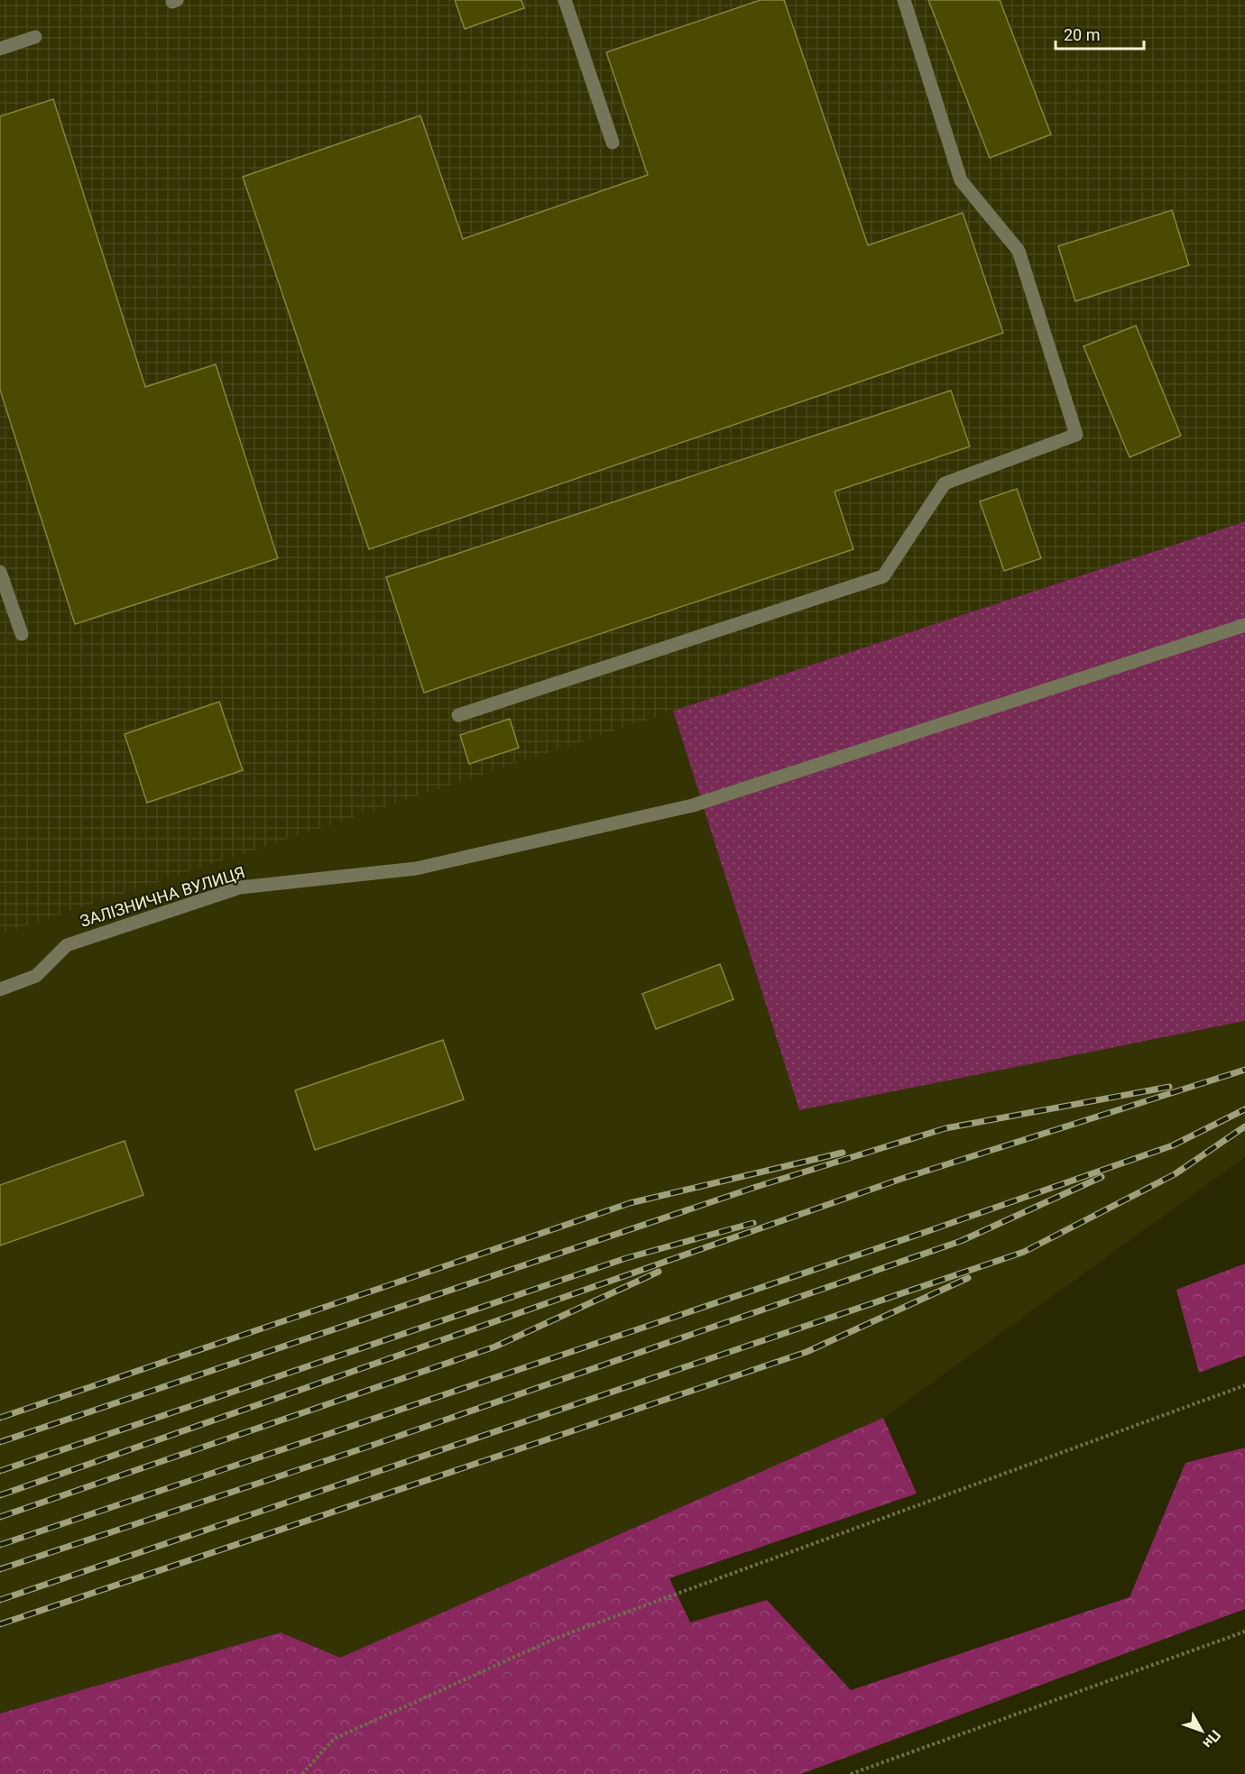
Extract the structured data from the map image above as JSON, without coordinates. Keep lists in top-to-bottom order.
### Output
{
  "streets": {
    "street": ["ЗАЛІЗНИЧНА ВУЛИЦЯ"]
  },
  "scale_bar": "20 m",
  "north": "bottom right"
}
